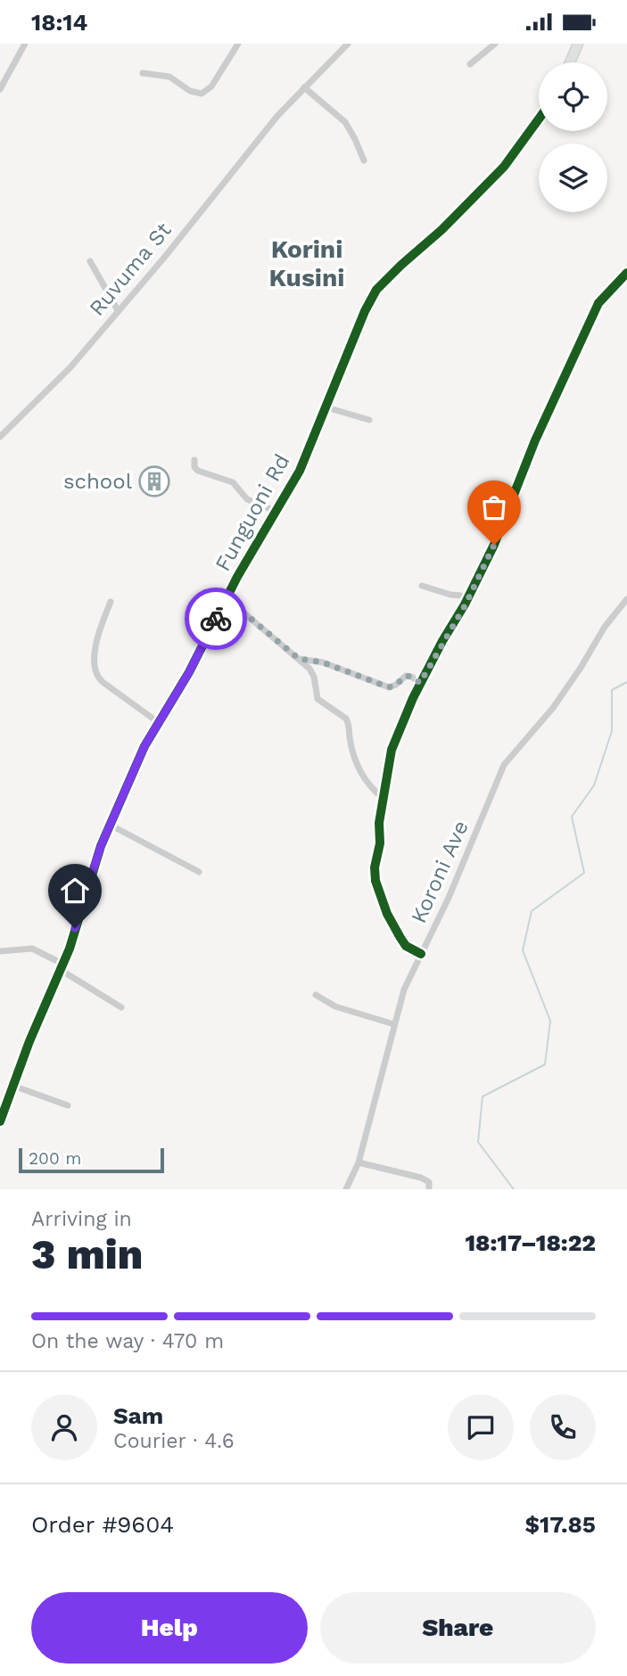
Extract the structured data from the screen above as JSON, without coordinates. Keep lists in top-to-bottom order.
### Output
{
  "streets": {
    "street": ["Ruvuma St", "Funguoni Rd", "Koroni Ave"]
  },
  "districts": ["Korini Kusini"],
  "places": {
    "building": ["school"]
  },
  "scale_bar": "200 m",
  "page": {
    "status": "18:14",
    "scale": "200 m",
    "heading": ["3 min", "Arriving in", "18:17–18:22"],
    "panel": [
      "Sam",
      "Courier · 4.6",
      "Order #9604",
      "$17.85"
    ],
    "bar": "On the way · 470 m",
    "buttons": ["Help", "Share"]
  }
}
